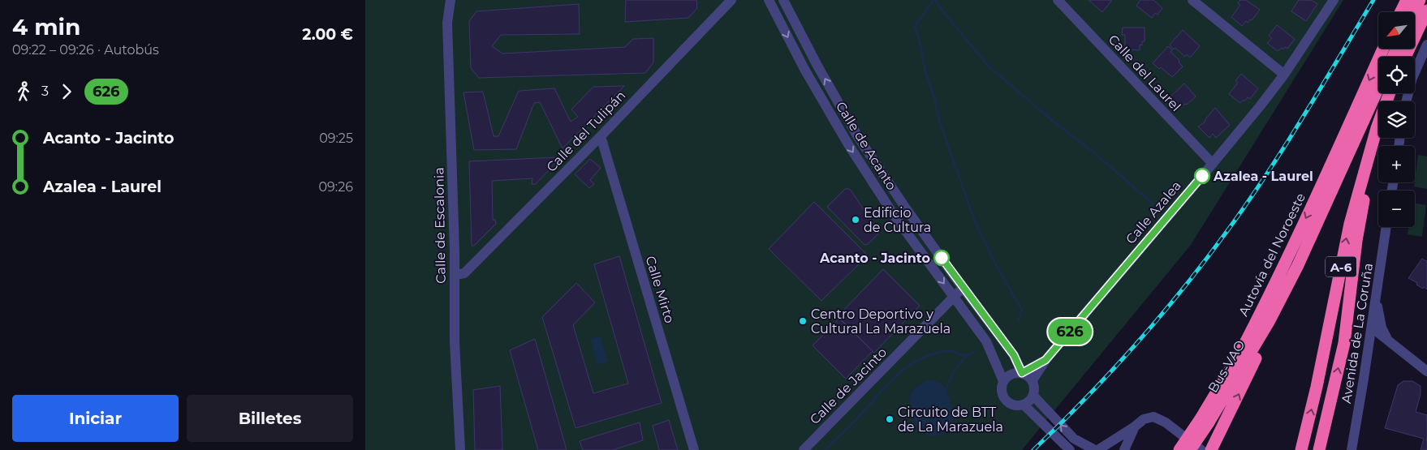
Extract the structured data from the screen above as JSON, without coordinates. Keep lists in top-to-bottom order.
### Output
{
  "streets": {
    "highway": ["Autovía del Noroeste", "A-6", "Bus-VAO"],
    "street": [
      "Calle del Laurel",
      "Calle del Tulipán",
      "Calle de Acanto",
      "Calle Azalea",
      "Calle de Escalonia",
      "Calle Mirto",
      "Avenida de La Coruña",
      "Calle de Jacinto"
    ]
  },
  "crossings": [
    ["Calle del Laurel", "Calle Azalea"],
    ["Calle del Tulipán", "Calle de Escalonia"],
    ["Calle del Tulipán", "Calle Mirto"],
    ["Calle de Acanto", "Calle Azalea"],
    ["Calle de Acanto", "Calle de Jacinto"],
    ["Autovía del Noroeste", "Bus-VAO"]
  ],
  "places": [
    "Azalea - Laurel",
    "Edificio de Cultura",
    "Acanto - Jacinto",
    "Centro Deportivo y Cultural La Marazuela",
    "Circuito de BTT de La Marazuela"
  ],
  "lines": ["bus line 626"],
  "north": "bottom left",
  "page": {
    "heading": ["4 min", "09:22 – 09:26 · Autobús", "2.00 €"],
    "on_map": "626",
    "map_buttons": ["+", "−"],
    "legs": ["3", "626"],
    "list": [
      {
        "name": "Acanto - Jacinto",
        "value": "09:25"
      },
      {
        "name": "Azalea - Laurel",
        "value": "09:26"
      }
    ],
    "buttons": ["Iniciar", "Billetes"]
  }
}
